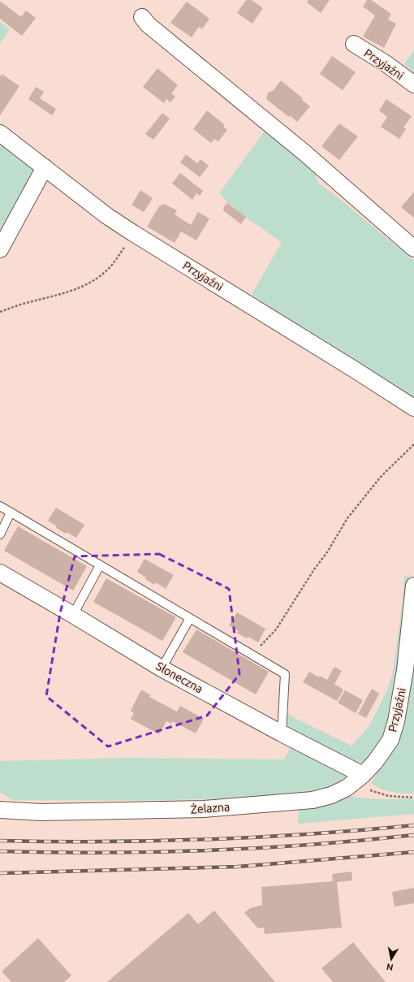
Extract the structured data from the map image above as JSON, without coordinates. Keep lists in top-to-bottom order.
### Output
{
  "streets": {
    "street": ["Przyjaźni", "Słoneczna", "Żelazna"]
  },
  "crossings": [
    ["Przyjaźni", "Słoneczna"],
    ["Przyjaźni", "Żelazna"],
    ["Słoneczna", "Żelazna"]
  ],
  "north": "bottom"
}
